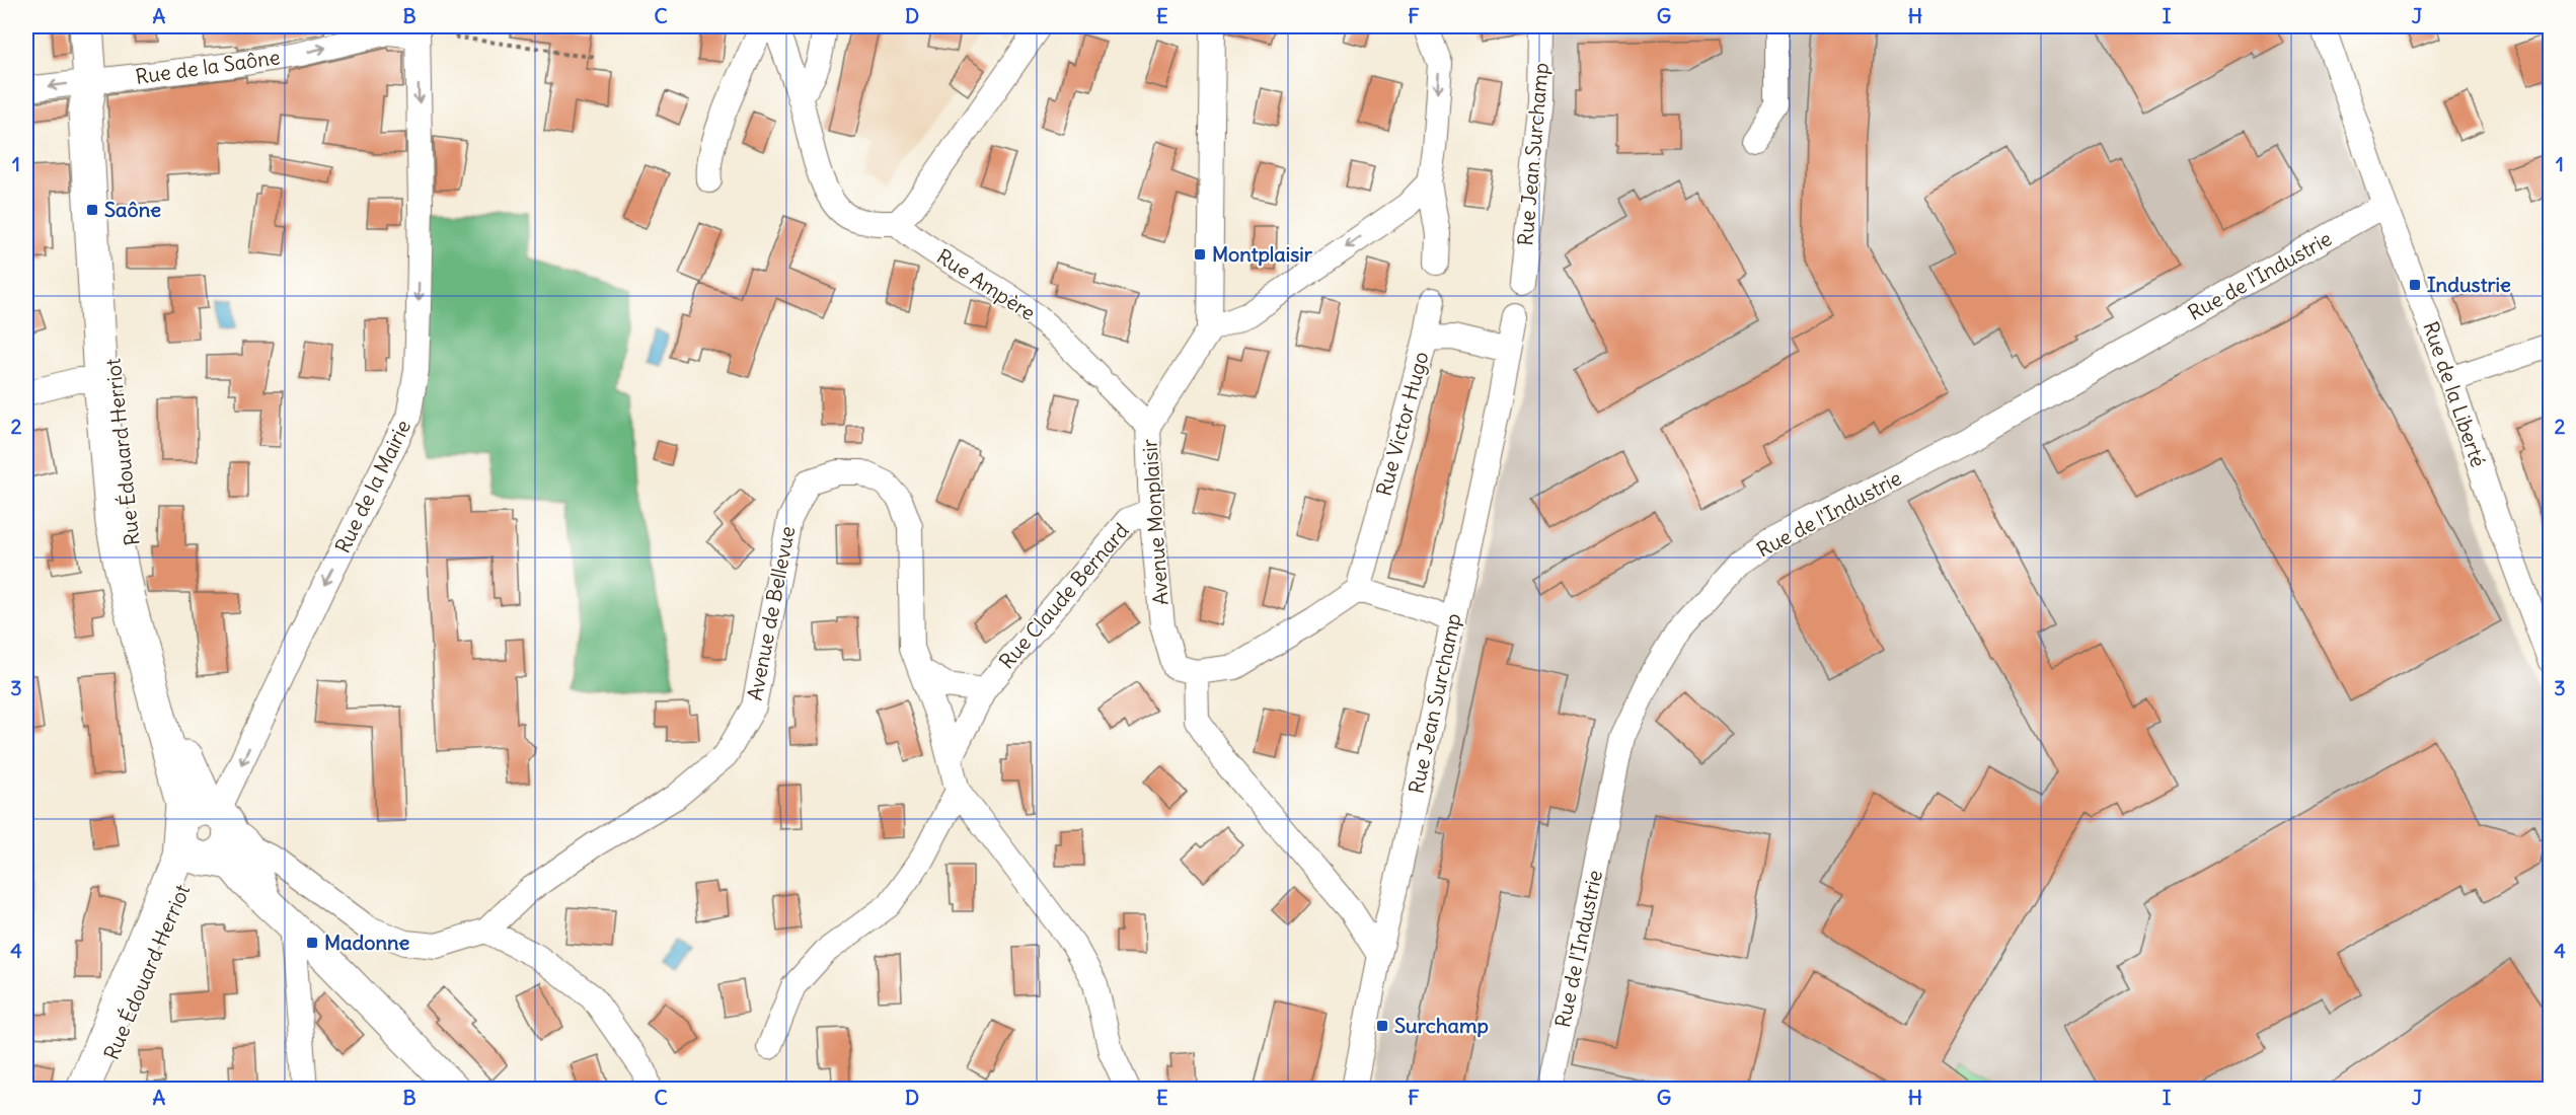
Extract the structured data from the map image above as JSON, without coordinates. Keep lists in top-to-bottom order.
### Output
{
  "streets": {
    "main road": ["Rue Édouard Herriot"],
    "street": [
      "Rue de la Saône",
      "Rue Jean Surchamp",
      "Rue de l'Industrie",
      "Rue Ampère",
      "Rue de la Liberté",
      "Rue Victor Hugo",
      "Rue de la Mairie",
      "Avenue Monplaisir",
      "Rue Claude Bernard",
      "Avenue de Bellevue"
    ]
  },
  "crossings": [
    ["Rue de la Saône", "Rue de la Mairie"],
    ["Rue Jean Surchamp", "Rue Victor Hugo"],
    ["Rue de l'Industrie", "Rue de la Liberté"],
    ["Rue Ampère", "Avenue Monplaisir"],
    ["Rue Édouard Herriot", "Rue de la Mairie"],
    ["Rue Édouard Herriot", "Avenue de Bellevue"],
    ["Rue de la Mairie", "Avenue de Bellevue"],
    ["Avenue Monplaisir", "Rue Claude Bernard"],
    ["Rue Claude Bernard", "Avenue de Bellevue"]
  ],
  "one_way": ["Rue de la Mairie"],
  "places": {
    "transit": [
      "Saône",
      "Montplaisir",
      "Industrie",
      "Madonne",
      "Surchamp"
    ]
  },
  "grid": {
    "columns": [
      "A",
      "B",
      "C",
      "D",
      "E",
      "F",
      "G",
      "H",
      "I",
      "J"
    ],
    "rows": [
      "1",
      "2",
      "3",
      "4"
    ]
  }
}
